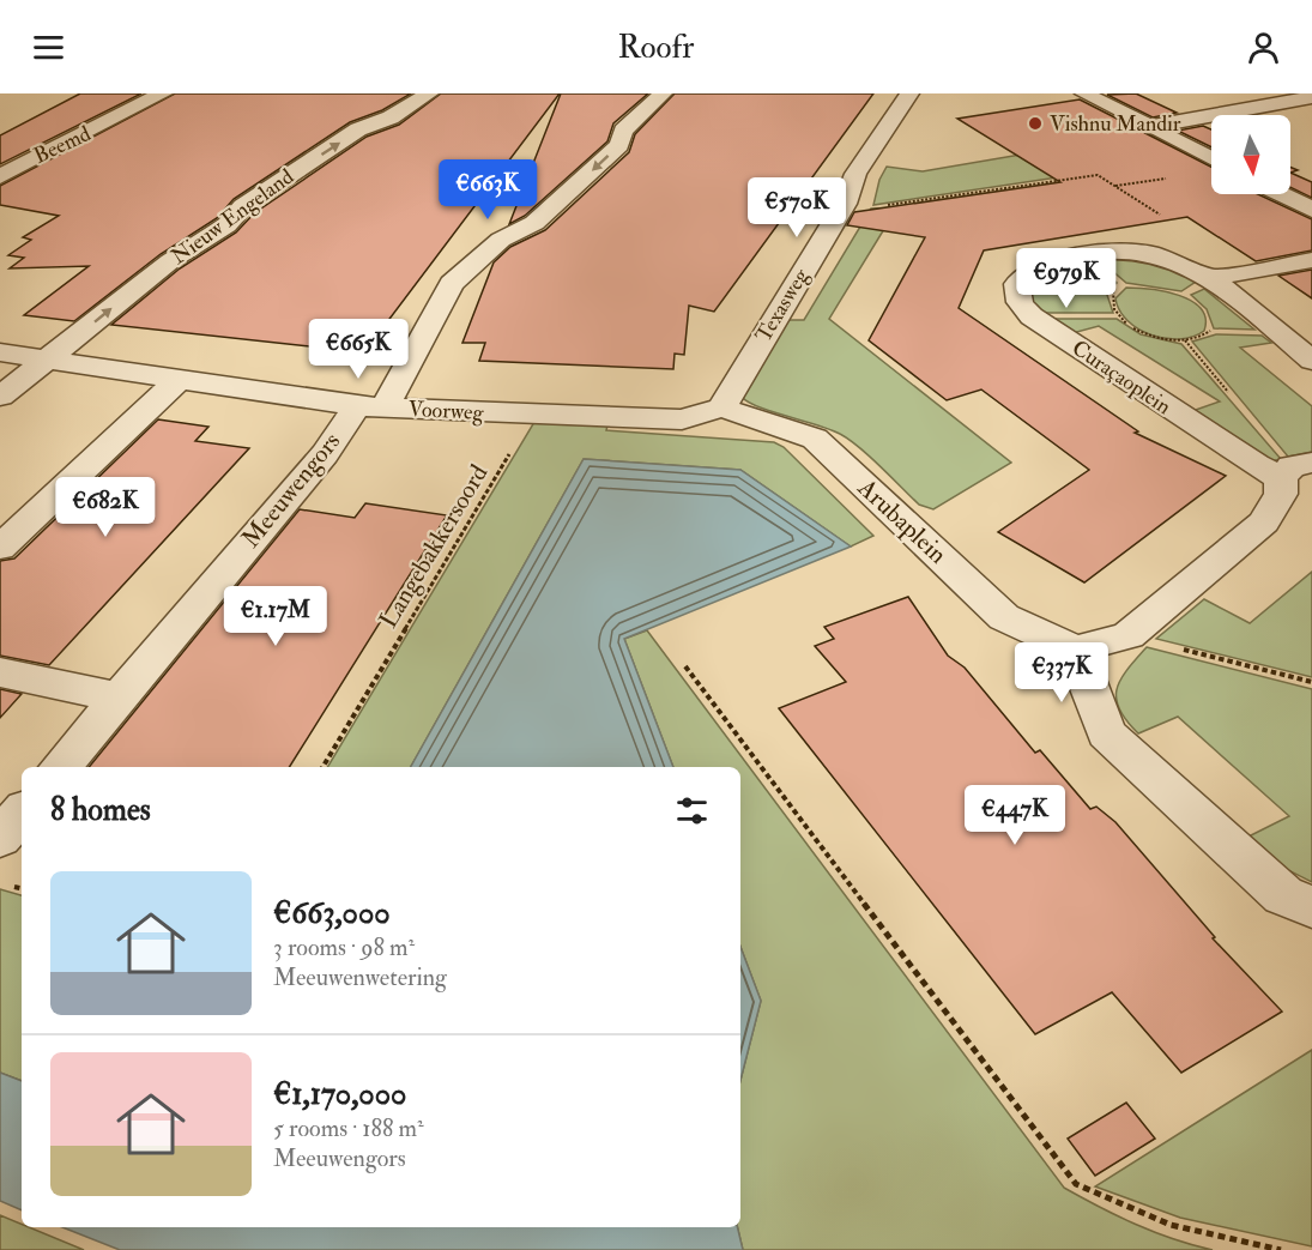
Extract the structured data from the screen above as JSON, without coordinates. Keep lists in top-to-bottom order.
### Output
{
  "streets": {
    "street": [
      "Beemd",
      "Nieuw Engeland",
      "Texasweg",
      "Curaçaoplein",
      "Voorweg",
      "Meeuwengors",
      "Arubaplein"
    ],
    "path": ["Langebakkersoord"]
  },
  "crossings": [
    ["Nieuw Engeland", "Voorweg"],
    ["Texasweg", "Voorweg"],
    ["Texasweg", "Arubaplein"],
    ["Voorweg", "Meeuwengors"],
    ["Voorweg", "Arubaplein"],
    ["Voorweg", "Langebakkersoord"]
  ],
  "one_way": ["Nieuw Engeland", "Meeuwengors"],
  "places": ["Vishnu Mandir"],
  "north": "bottom",
  "page": {
    "header": "Roofr",
    "price": [
      "€663K",
      "€570K",
      "€979K",
      "€665K",
      "€682K",
      "€1.17M",
      "€337K",
      "€447K"
    ],
    "heading": "8 homes",
    "list": [
      {
        "name": "€663,000",
        "note": "3 rooms · 98 m² · Meeuwenwetering"
      },
      {
        "name": "€1,170,000",
        "note": "5 rooms · 188 m² · Meeuwengors"
      }
    ]
  }
}
